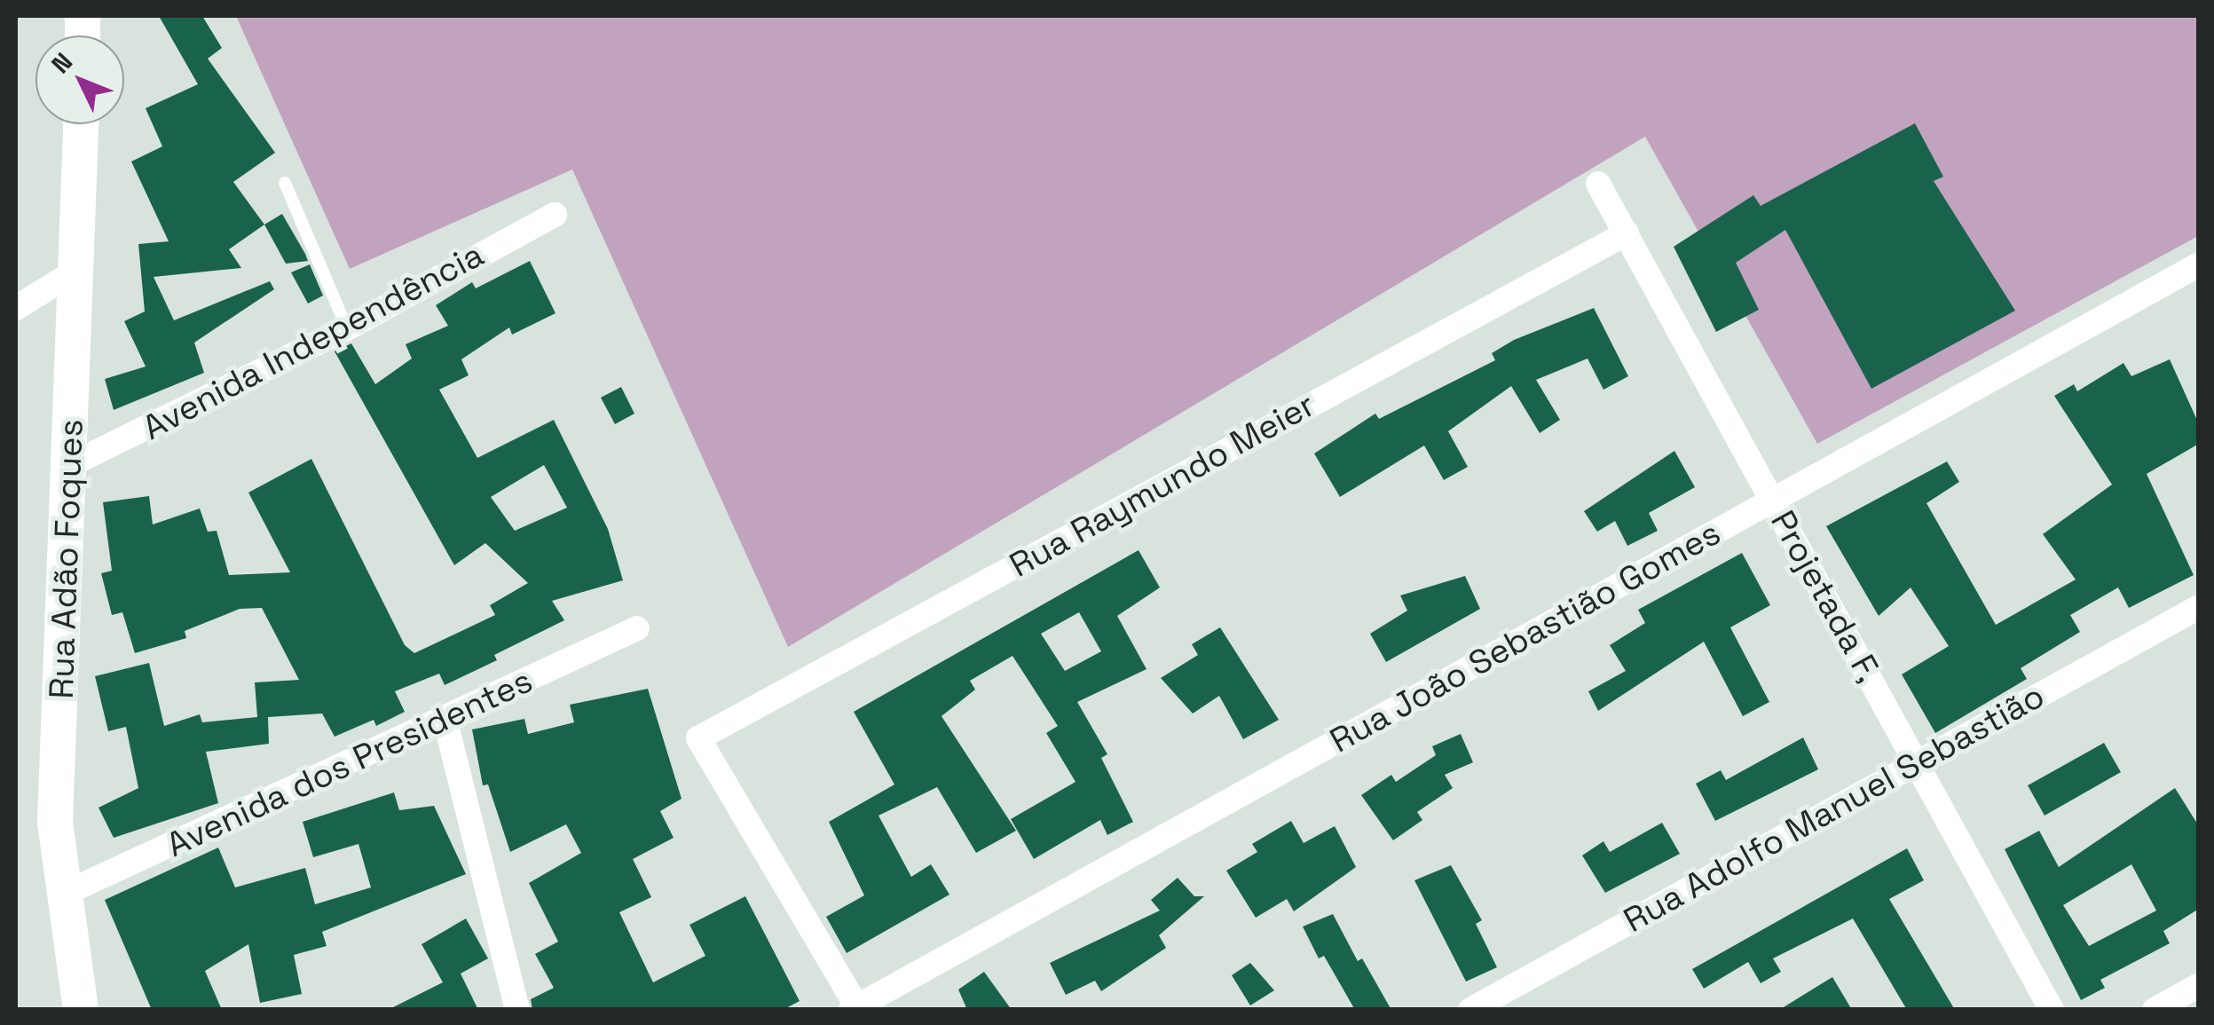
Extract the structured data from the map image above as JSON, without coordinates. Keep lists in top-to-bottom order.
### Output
{
  "streets": {
    "main road": ["Rua Adão Foques"],
    "street": [
      "Avenida Independência",
      "Rua Raymundo Meier",
      "Projetada F,",
      "Rua João Sebastião Gomes",
      "Avenida dos Presidentes",
      "Rua Adolfo Manuel Sebastião"
    ]
  },
  "crossings": [
    ["Avenida Independência", "Rua Adão Foques"],
    ["Rua Raymundo Meier", "Projetada F,"],
    ["Rua Raymundo Meier", "Rua João Sebastião Gomes"],
    ["Rua Adão Foques", "Avenida dos Presidentes"],
    ["Projetada F,", "Rua João Sebastião Gomes"],
    ["Projetada F,", "Rua Adolfo Manuel Sebastião"]
  ],
  "north": "top left"
}
